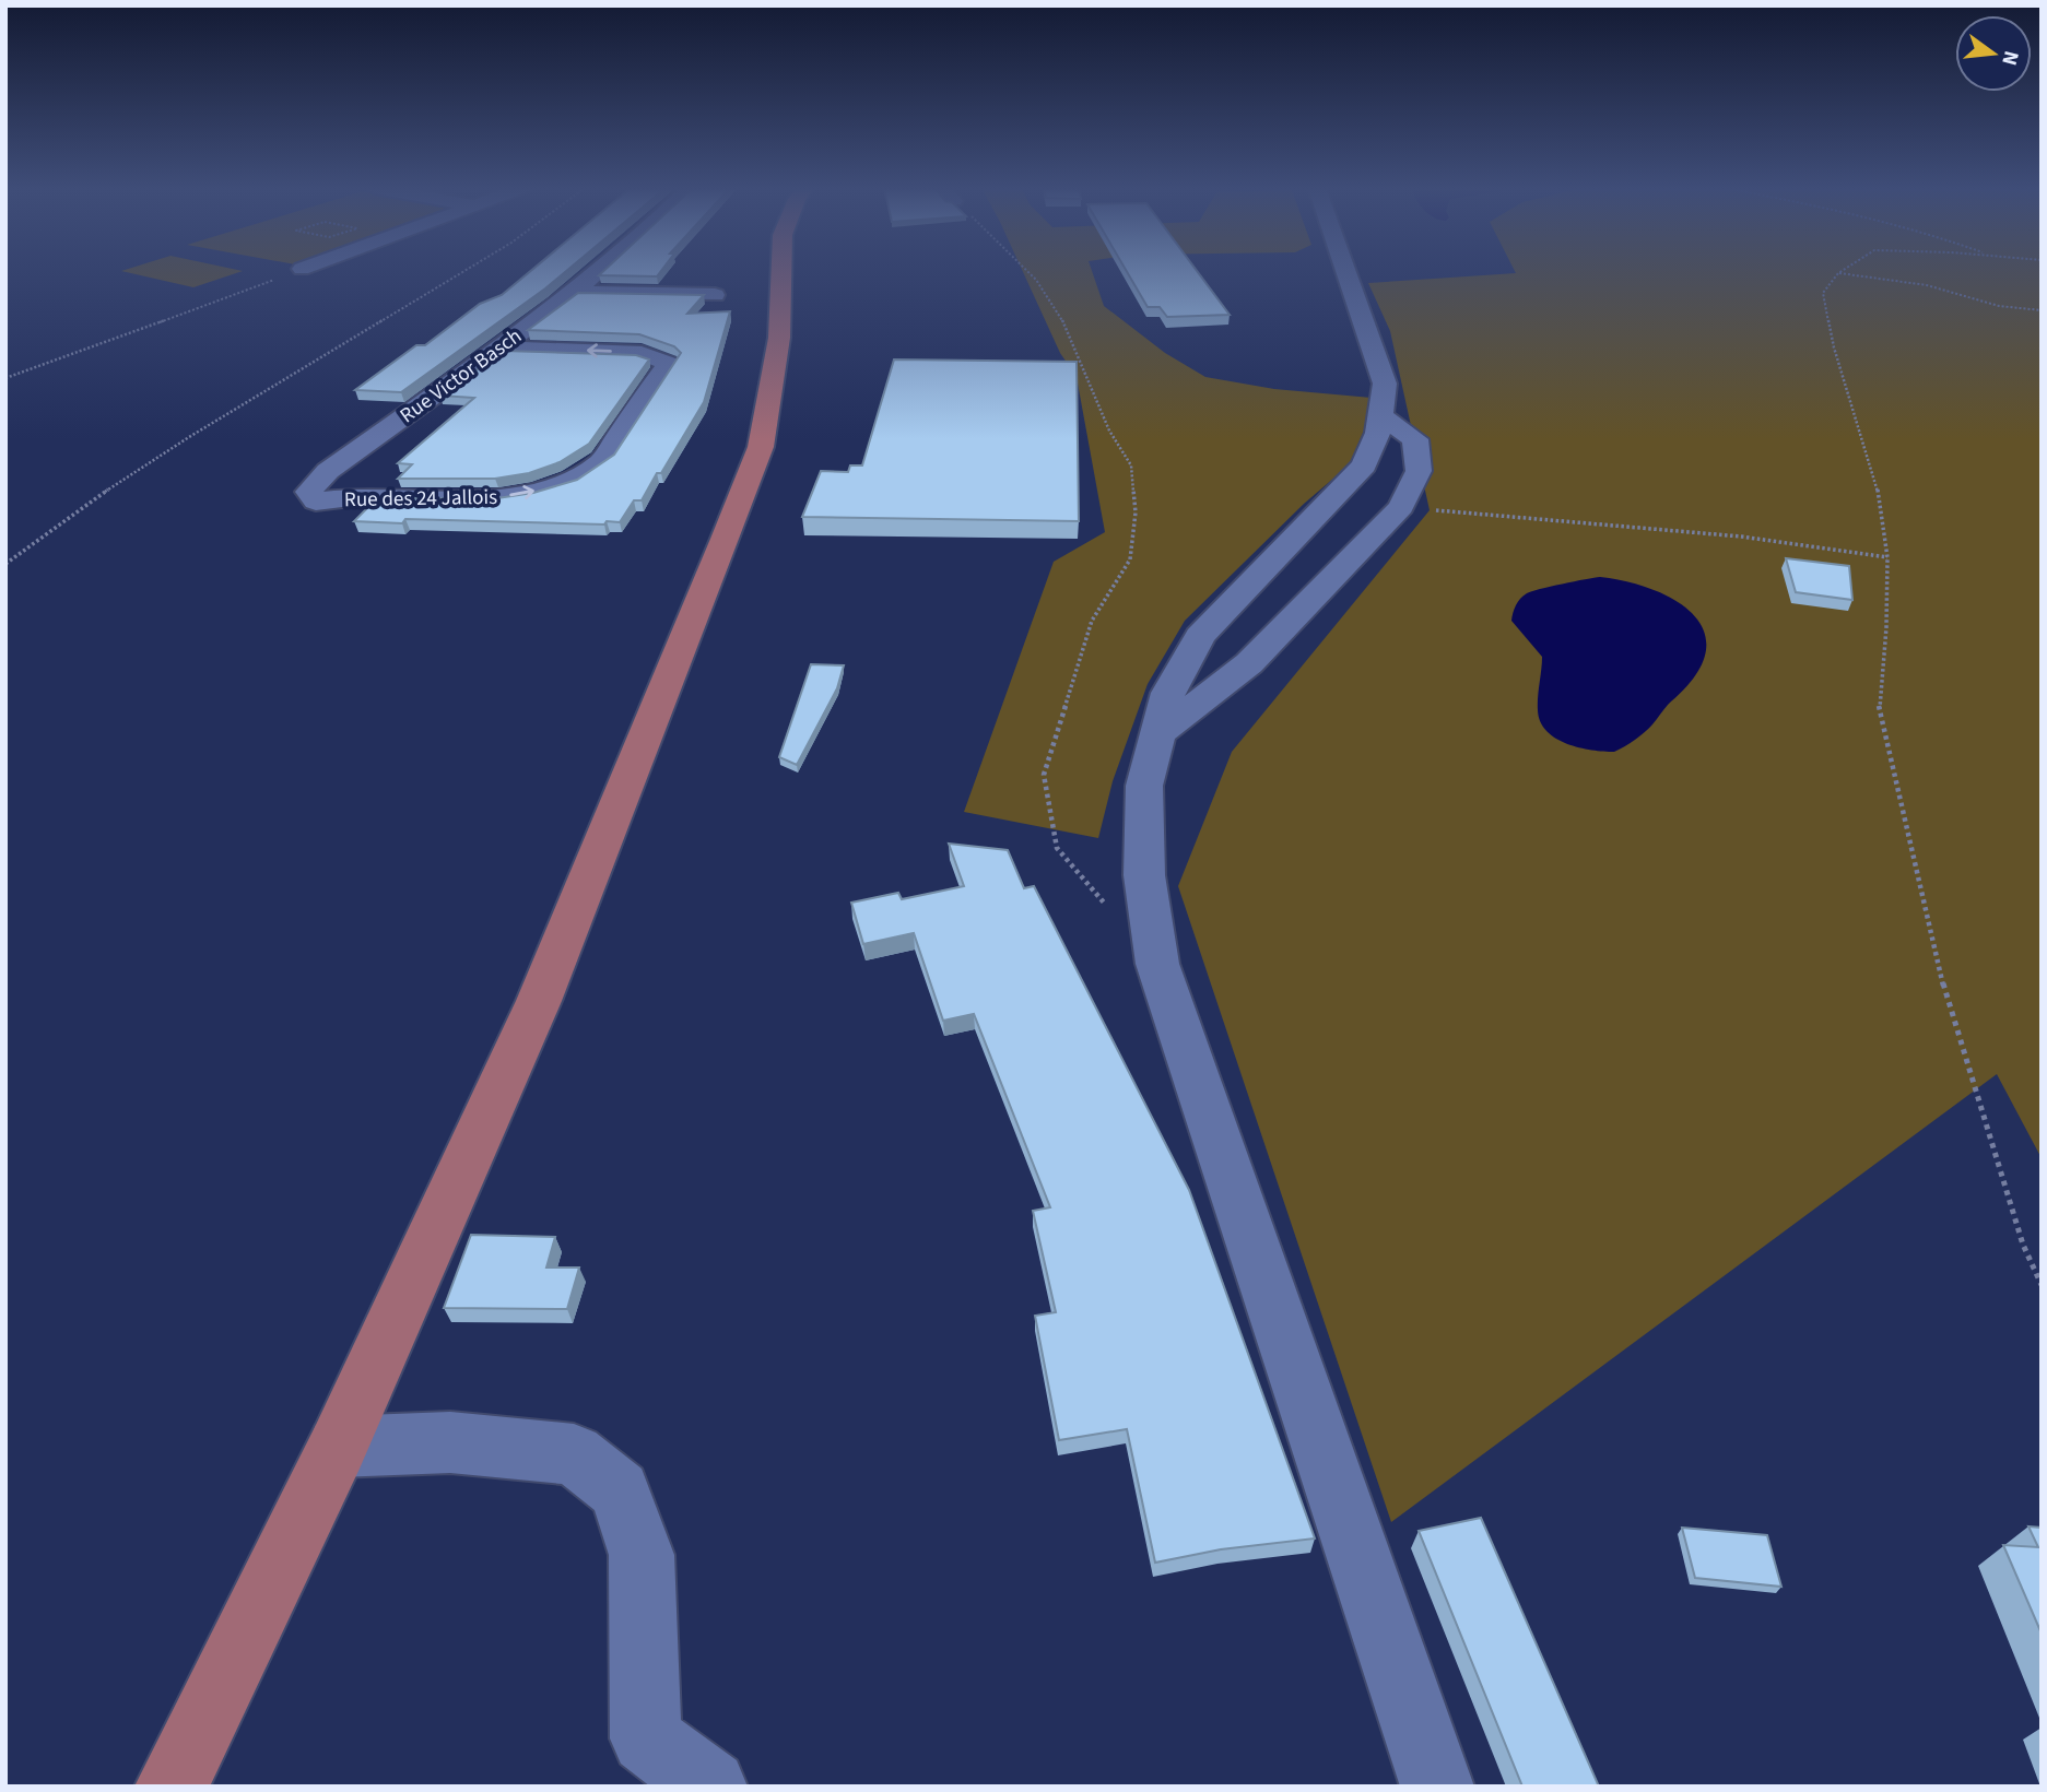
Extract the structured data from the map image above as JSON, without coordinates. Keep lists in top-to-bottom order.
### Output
{
  "streets": {
    "street": ["Rue Victor Basch", "Rue des 24 Jallois"]
  },
  "crossings": [
    ["Rue Victor Basch", "Rue des 24 Jallois"]
  ],
  "north": "right"
}
